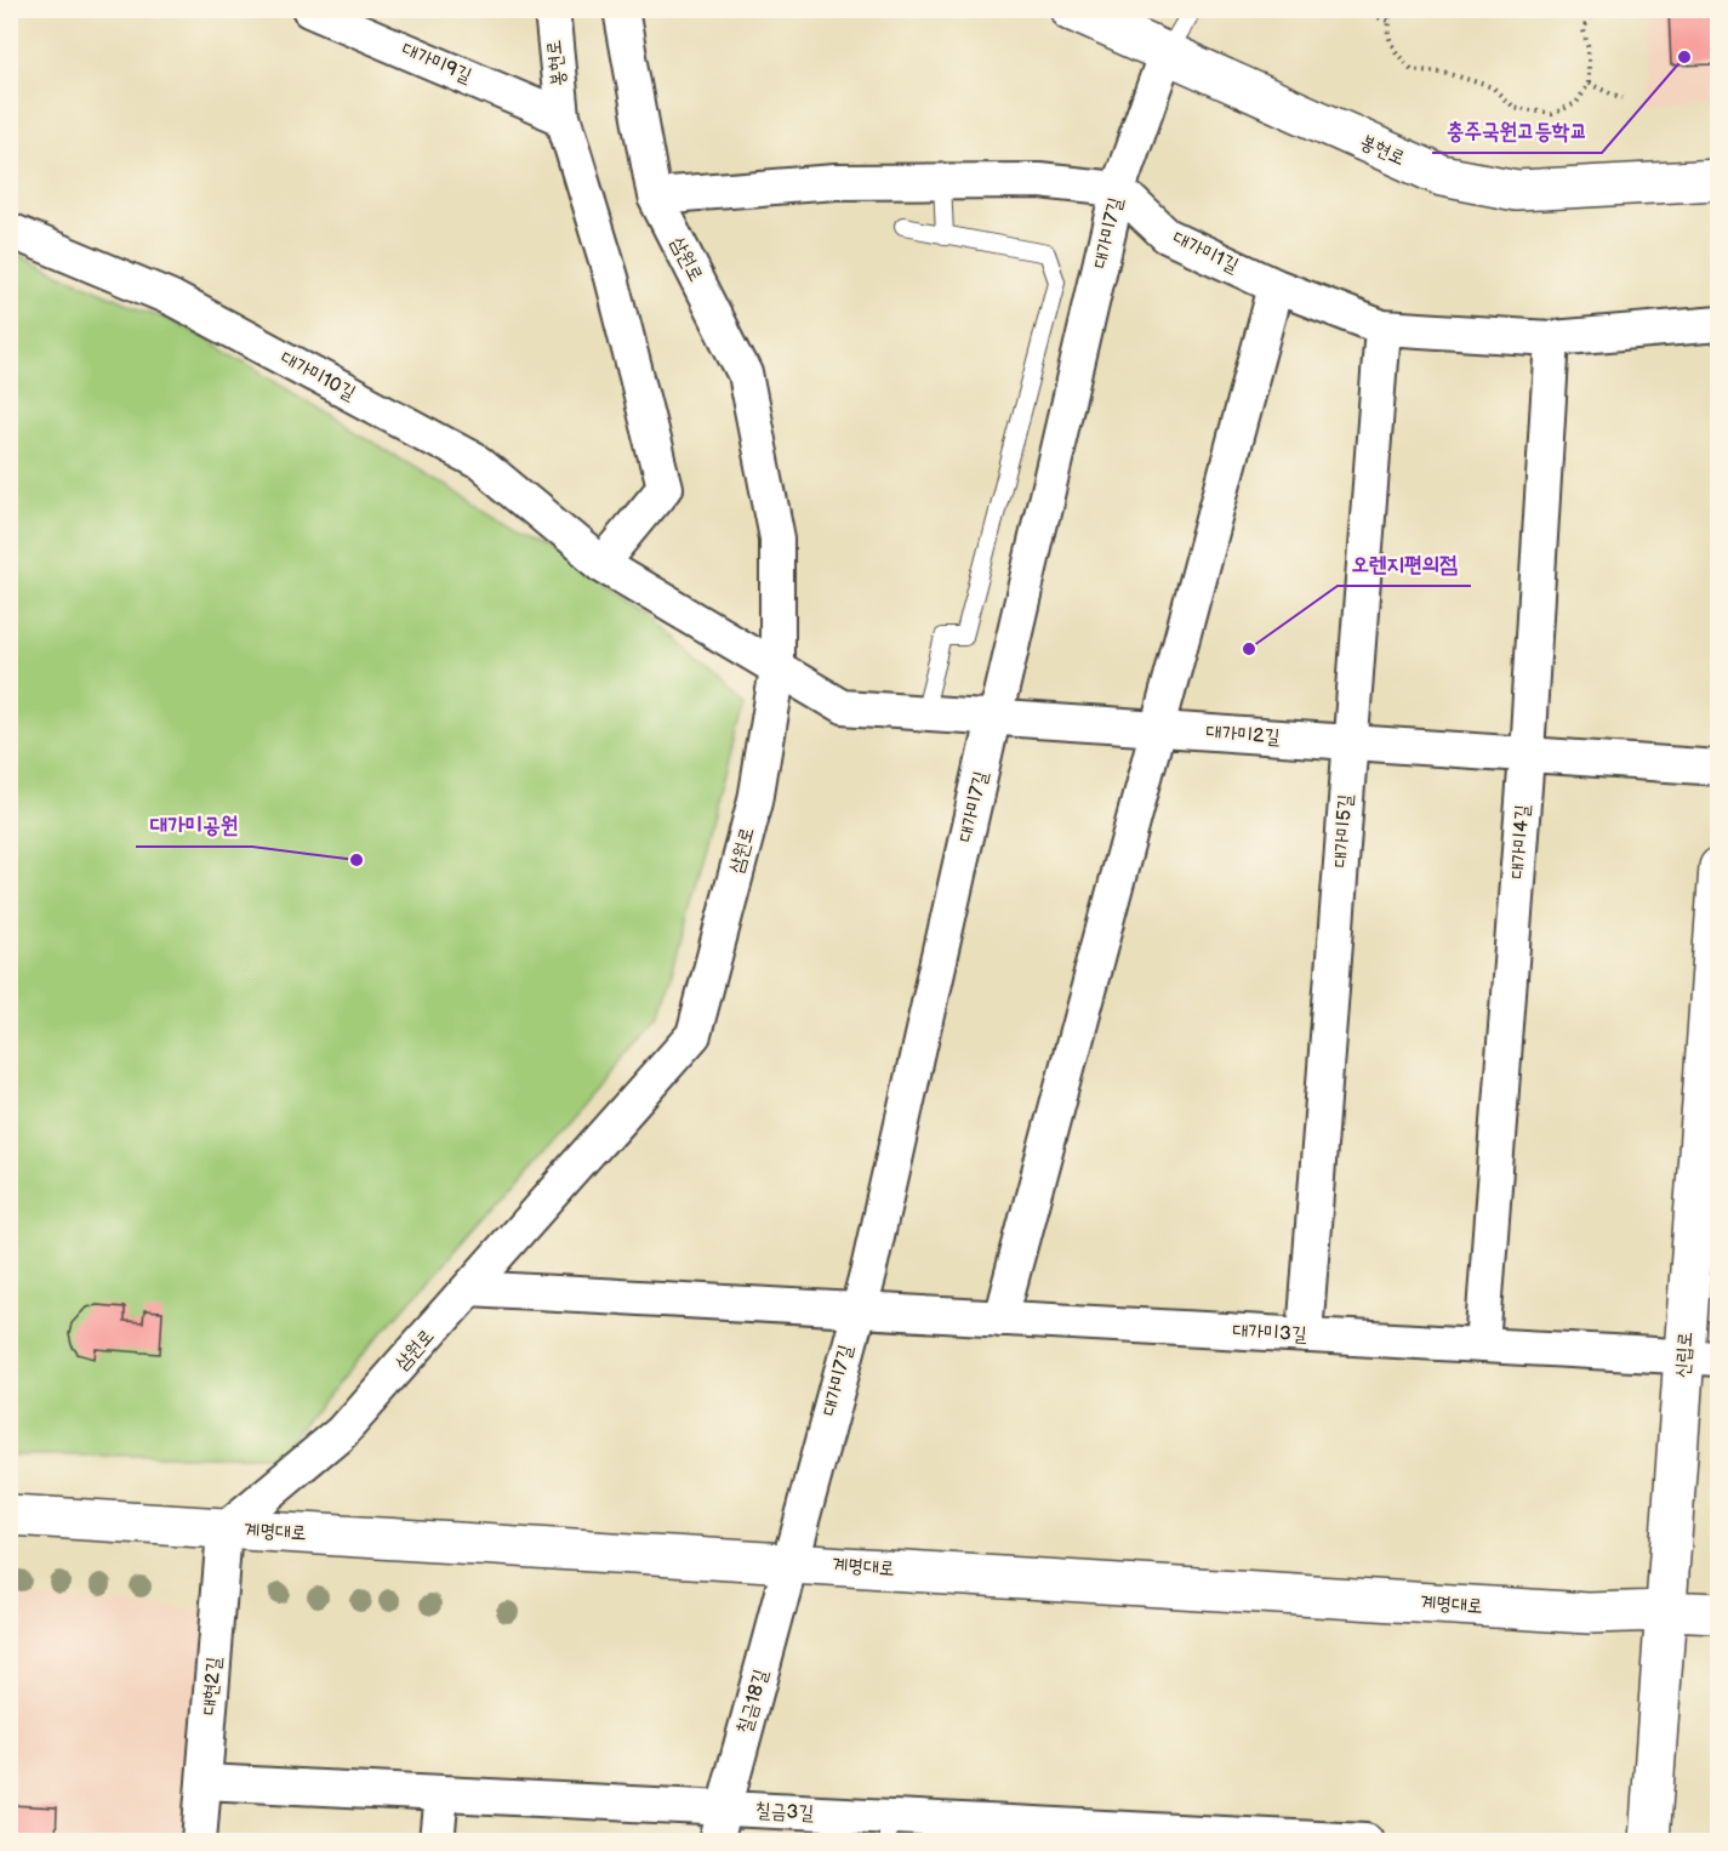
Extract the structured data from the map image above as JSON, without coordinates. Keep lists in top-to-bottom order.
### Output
{
  "streets": {
    "street": [
      "대가미9길",
      "봉현로",
      "대가미7길",
      "대가미1길",
      "삼원로",
      "대가미10길",
      "대가미2길",
      "대가미5길",
      "대가미4길",
      "대가미3길",
      "신립로",
      "계명대로",
      "대현2길",
      "칠금18길",
      "칠금3길"
    ]
  },
  "crossings": [
    ["대가미9길", "봉현로"],
    ["봉현로", "대가미7길"],
    ["대가미7길", "대가미1길"],
    ["대가미7길", "대가미2길"],
    ["대가미7길", "대가미3길"],
    ["대가미7길", "계명대로"],
    ["대가미7길", "칠금18길"],
    ["대가미1길", "대가미5길"],
    ["대가미1길", "대가미4길"],
    ["삼원로", "대가미10길"],
    ["삼원로", "대가미2길"],
    ["삼원로", "대가미3길"],
    ["삼원로", "계명대로"],
    ["삼원로", "대현2길"],
    ["대가미10길", "대가미2길"],
    ["대가미2길", "대가미5길"],
    ["대가미2길", "대가미4길"],
    ["대가미5길", "대가미3길"],
    ["대가미4길", "대가미3길"],
    ["대가미3길", "신립로"],
    ["신립로", "계명대로"],
    ["계명대로", "대현2길"],
    ["계명대로", "칠금18길"],
    ["대현2길", "칠금3길"],
    ["칠금18길", "칠금3길"]
  ],
  "places": ["충주국원고등학교", "오렌지편의점", "대가미공원"]
}
